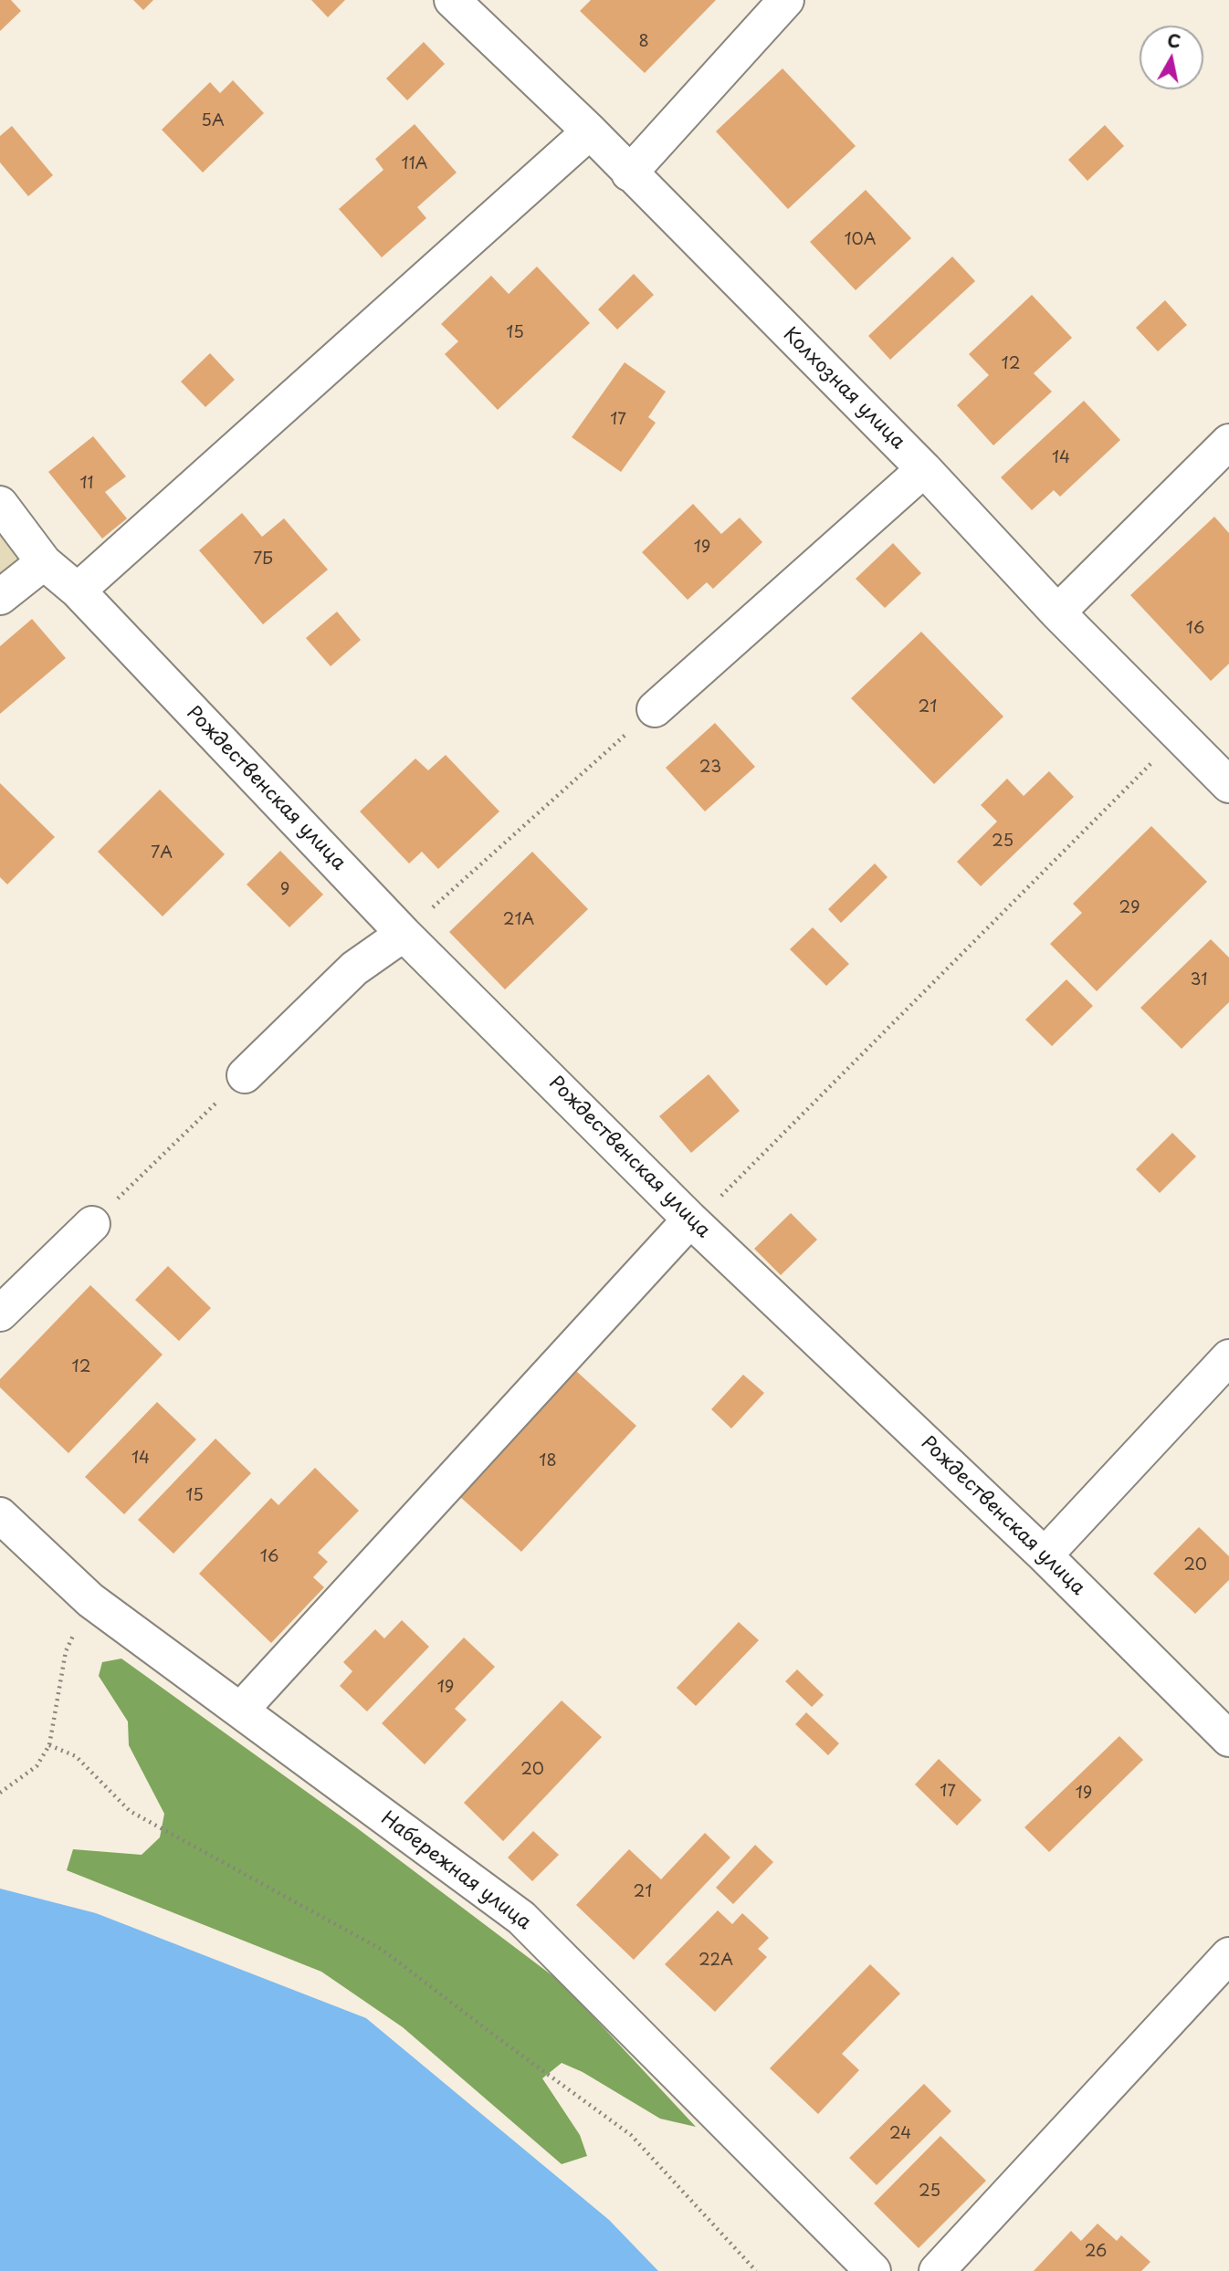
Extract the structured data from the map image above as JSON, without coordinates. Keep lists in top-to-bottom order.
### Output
{
  "streets": {
    "street": ["Колхозная улица", "Рождественская улица", "Набережная улица"]
  },
  "house_numbers": [
    "8",
    "5А",
    "11А",
    "10А",
    "15",
    "12",
    "17",
    "14",
    "11",
    "19",
    "7Б",
    "16",
    "21",
    "23",
    "25",
    "7А",
    "9",
    "29",
    "21А",
    "31",
    "12",
    "14",
    "18",
    "15",
    "16",
    "20",
    "19",
    "20",
    "17",
    "19",
    "21",
    "22А",
    "24",
    "25",
    "26"
  ],
  "north": "top"
}
